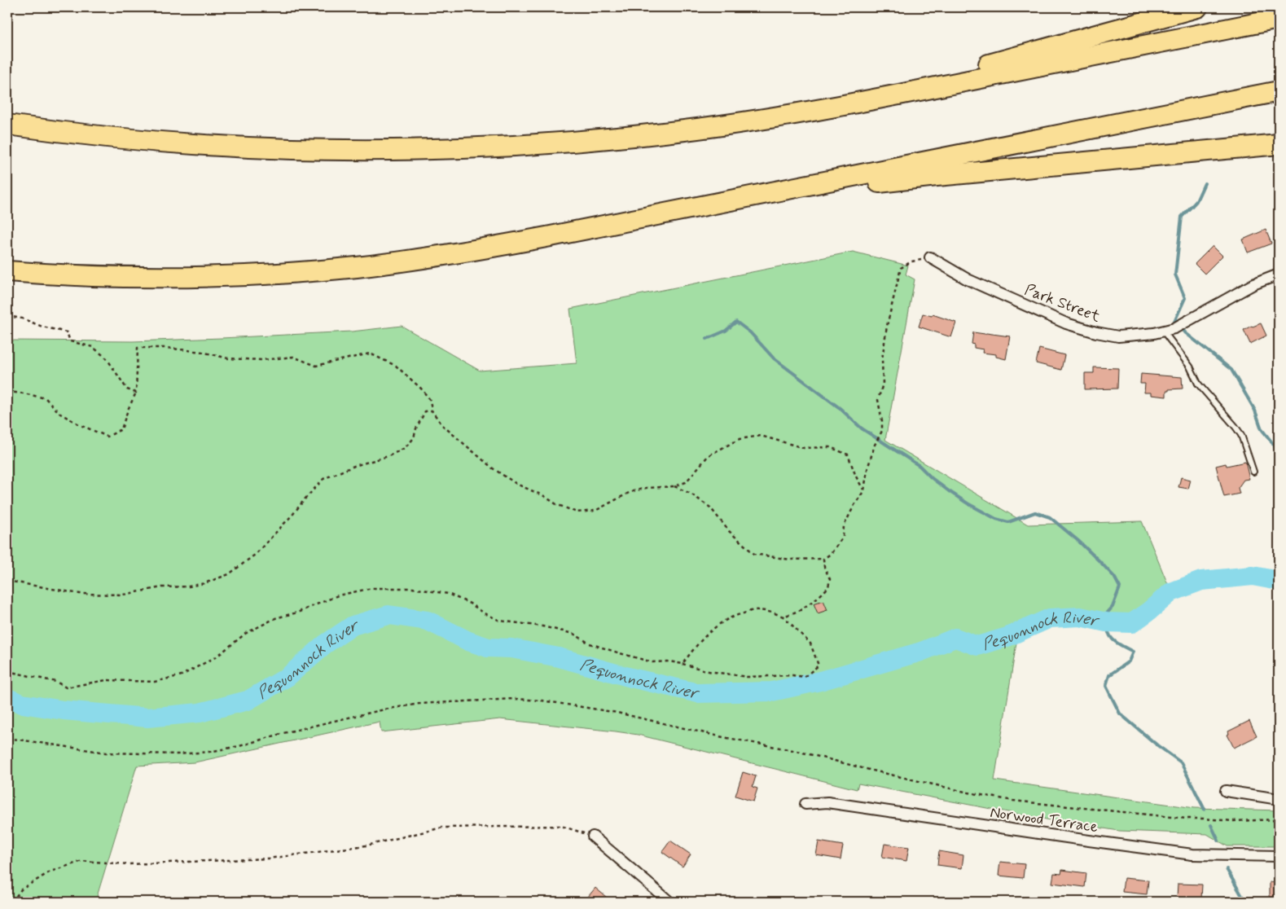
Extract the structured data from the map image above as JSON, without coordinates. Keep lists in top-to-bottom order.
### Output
{
  "streets": {
    "street": ["Park Street", "Norwood Terrace"]
  },
  "water": ["Pequonnock River"]
}
